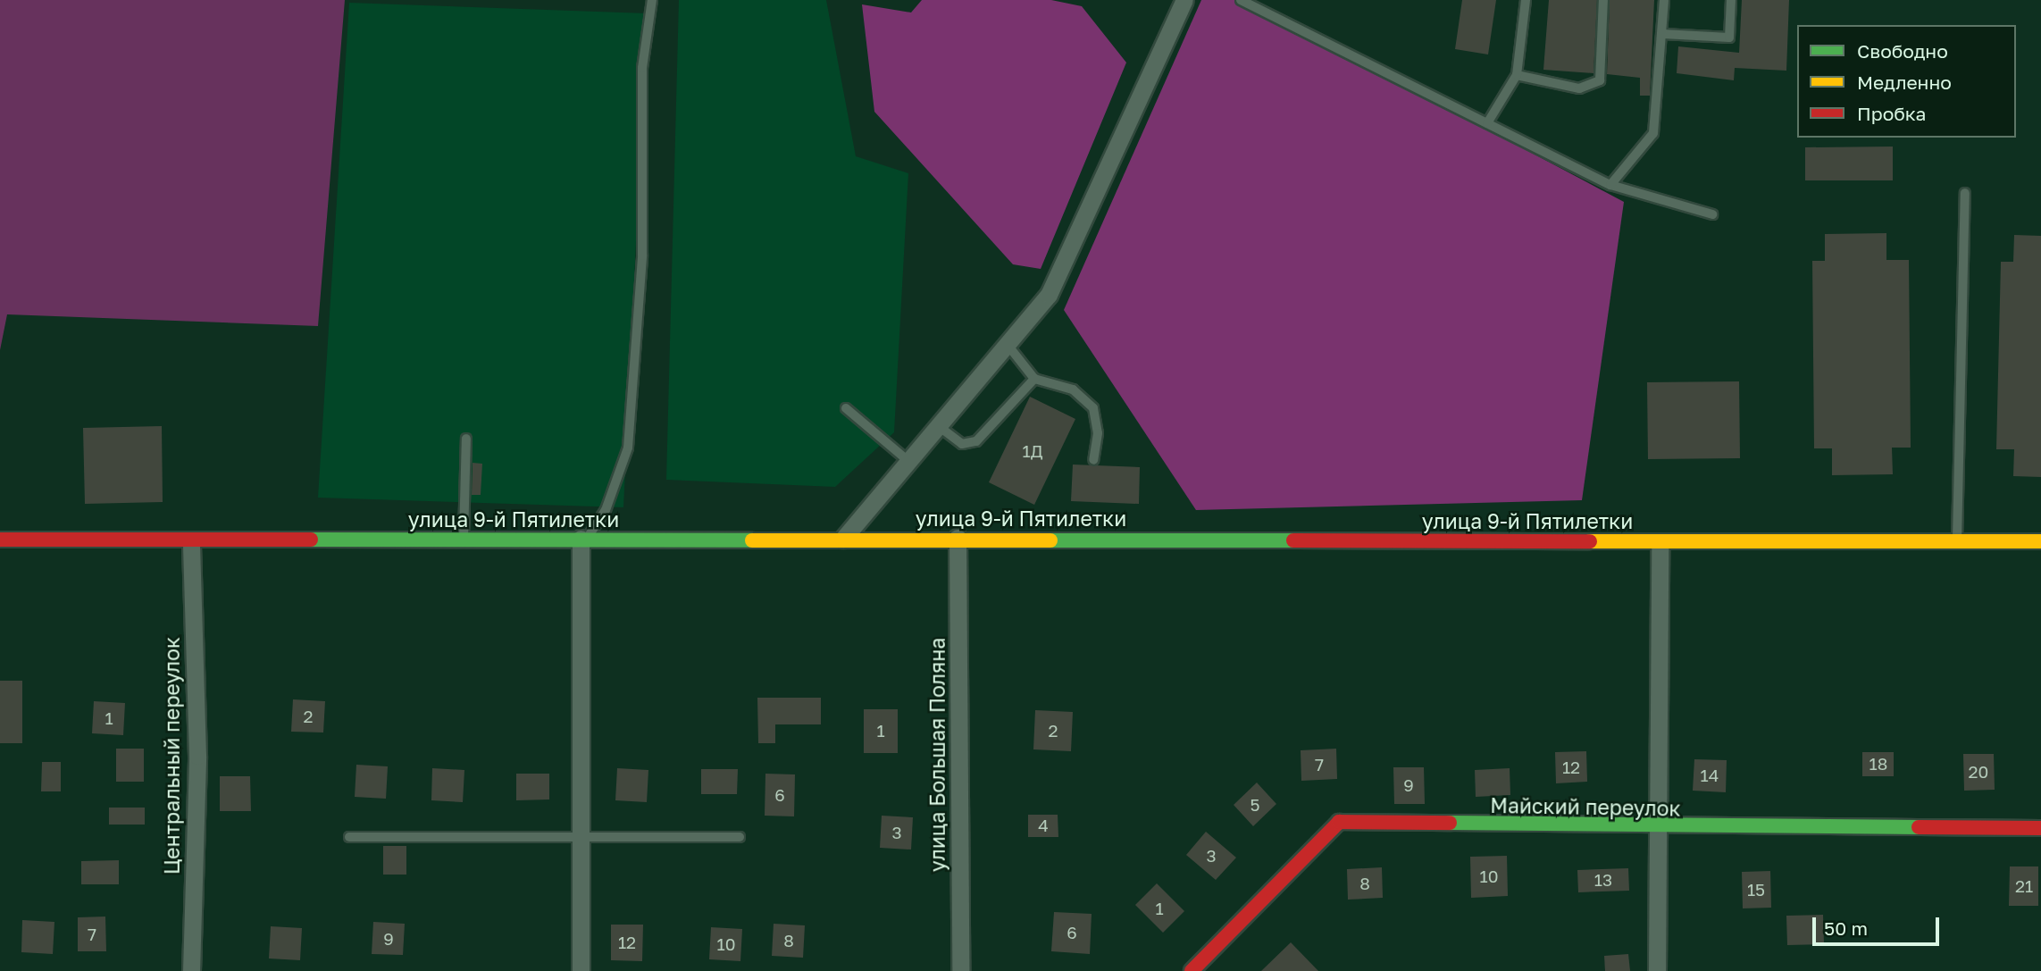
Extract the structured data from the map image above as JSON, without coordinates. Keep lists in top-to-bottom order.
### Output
{
  "streets": {
    "street": [
      "улица 9-й Пятилетки",
      "улица Большая Поляна",
      "Центральный переулок",
      "Майский переулок"
    ]
  },
  "crossings": [
    ["улица 9-й Пятилетки", "улица Большая Поляна"],
    ["улица 9-й Пятилетки", "Центральный переулок"]
  ],
  "house_numbers": [
    "1Д",
    "2",
    "1",
    "1",
    "2",
    "18",
    "7",
    "12",
    "20",
    "14",
    "9",
    "6",
    "5",
    "4",
    "3",
    "3",
    "10",
    "13",
    "8",
    "21",
    "15",
    "1",
    "6",
    "7",
    "9",
    "8",
    "12",
    "10"
  ],
  "legend": ["Свободно", "Медленно", "Пробка"],
  "scale_bar": "50 m"
}
